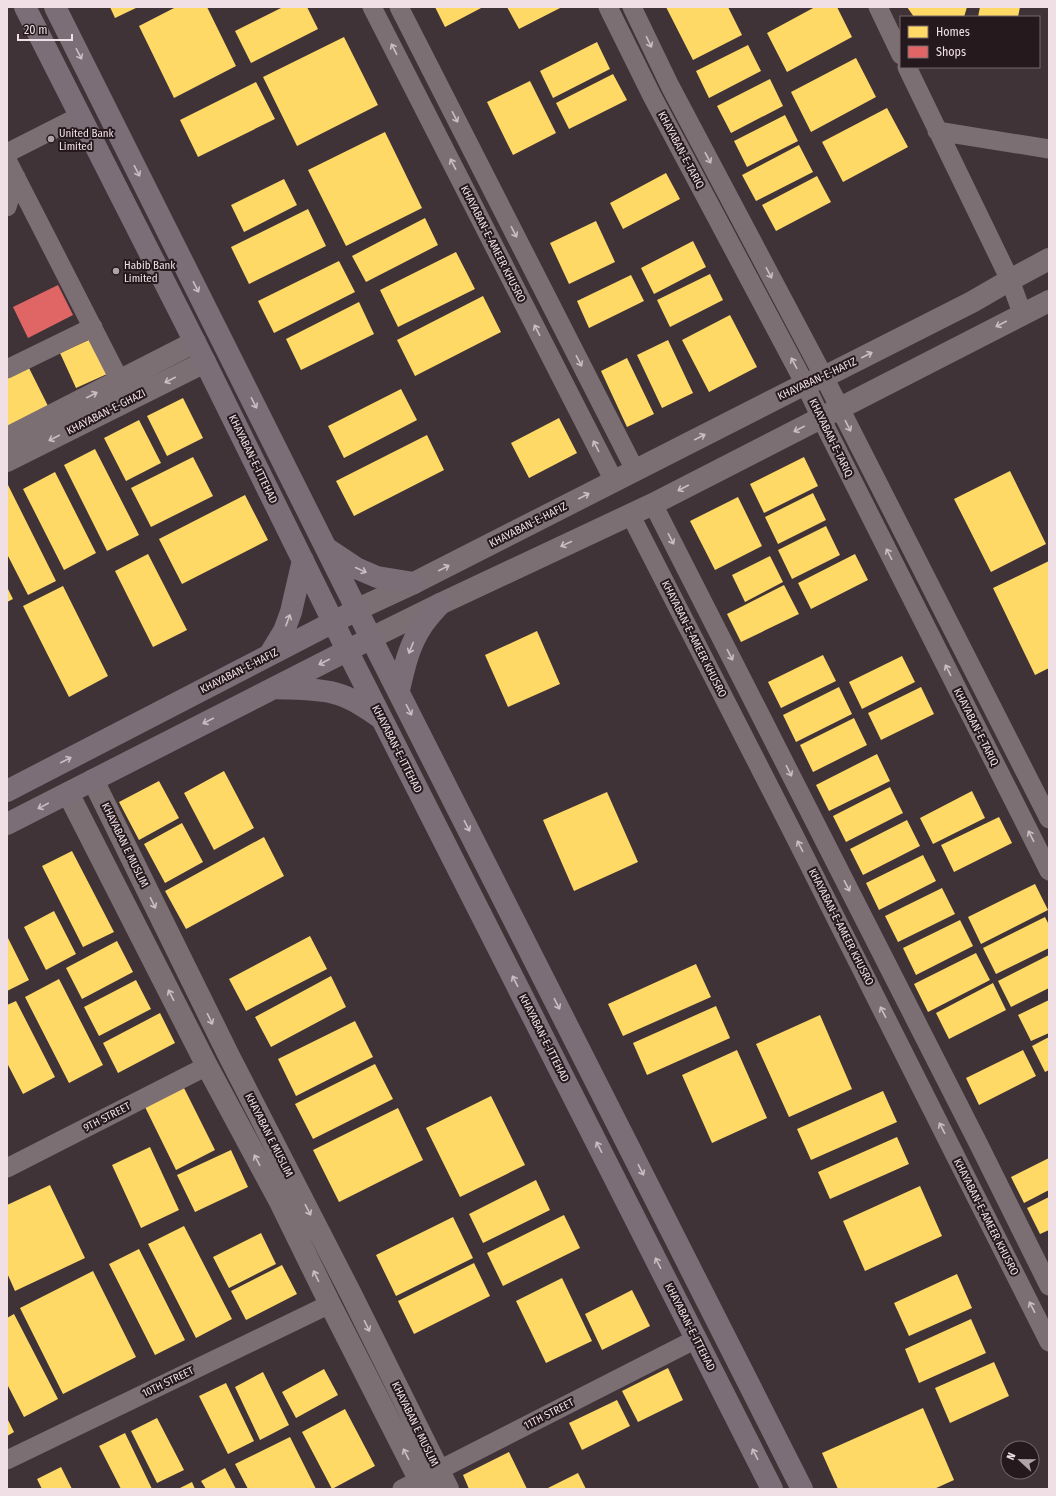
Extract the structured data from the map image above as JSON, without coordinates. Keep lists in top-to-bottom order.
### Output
{
  "streets": {
    "main road": ["KHAYABAN-E-HAFIZ", "KHAYABAN-E-ITTEHAD"],
    "street": [
      "KHAYABAN-E-TARIQ",
      "KHAYABAN-E-AMEER KHUSRO",
      "KHAYABAN-E-GHAZI",
      "KHAYABAN E MUSLIM",
      "9TH STREET",
      "10TH STREET",
      "11TH STREET"
    ]
  },
  "crossings": [
    ["KHAYABAN-E-TARIQ", "KHAYABAN-E-HAFIZ"],
    ["KHAYABAN-E-AMEER KHUSRO", "KHAYABAN-E-HAFIZ"],
    ["KHAYABAN-E-HAFIZ", "KHAYABAN-E-ITTEHAD"],
    ["KHAYABAN-E-GHAZI", "KHAYABAN-E-ITTEHAD"],
    ["KHAYABAN-E-ITTEHAD", "11TH STREET"],
    ["KHAYABAN E MUSLIM", "11TH STREET"]
  ],
  "places": ["United Bank Limited", "Habib Bank Limited"],
  "legend": ["Homes", "Shops"],
  "scale_bar": "20 m",
  "north": "left"
}
